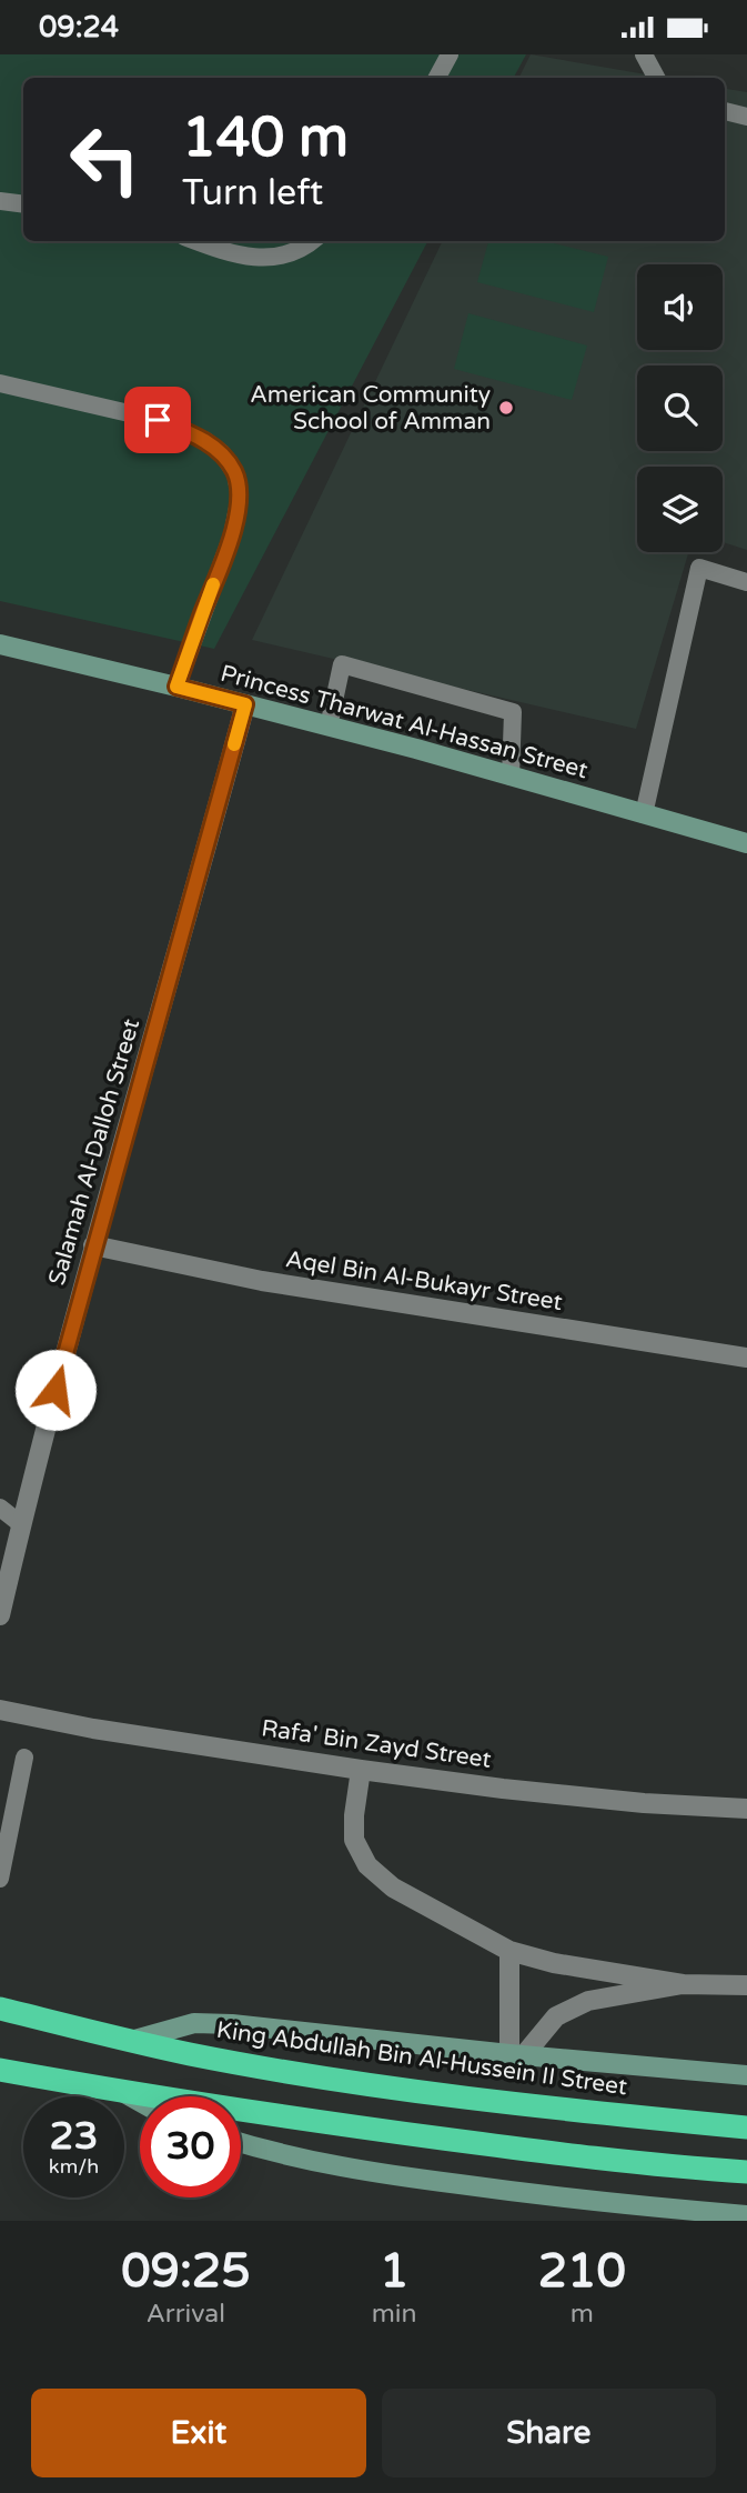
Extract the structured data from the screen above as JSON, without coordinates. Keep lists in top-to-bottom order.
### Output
{
  "streets": {
    "highway": ["King Abdullah Bin Al-Hussein II Street"],
    "main road": ["Princess Tharwat Al-Hassan Street"],
    "street": ["Salamah Al-Dalloh Street", "Aqel Bin Al-Bukayr Street", "Rafa' Bin Zayd Street"]
  },
  "crossings": [
    ["Princess Tharwat Al-Hassan Street", "Salamah Al-Dalloh Street"],
    ["Salamah Al-Dalloh Street", "Aqel Bin Al-Bukayr Street"]
  ],
  "places": ["American Community School of Amman"],
  "page": {
    "status": "09:24",
    "turn": ["140 m", "Turn left"],
    "speed": "23 km/h",
    "limit": "30",
    "eta": [
      "09:25",
      "Arrival",
      "1",
      "min",
      "210",
      "m"
    ],
    "buttons": ["Exit", "Share"]
  }
}
